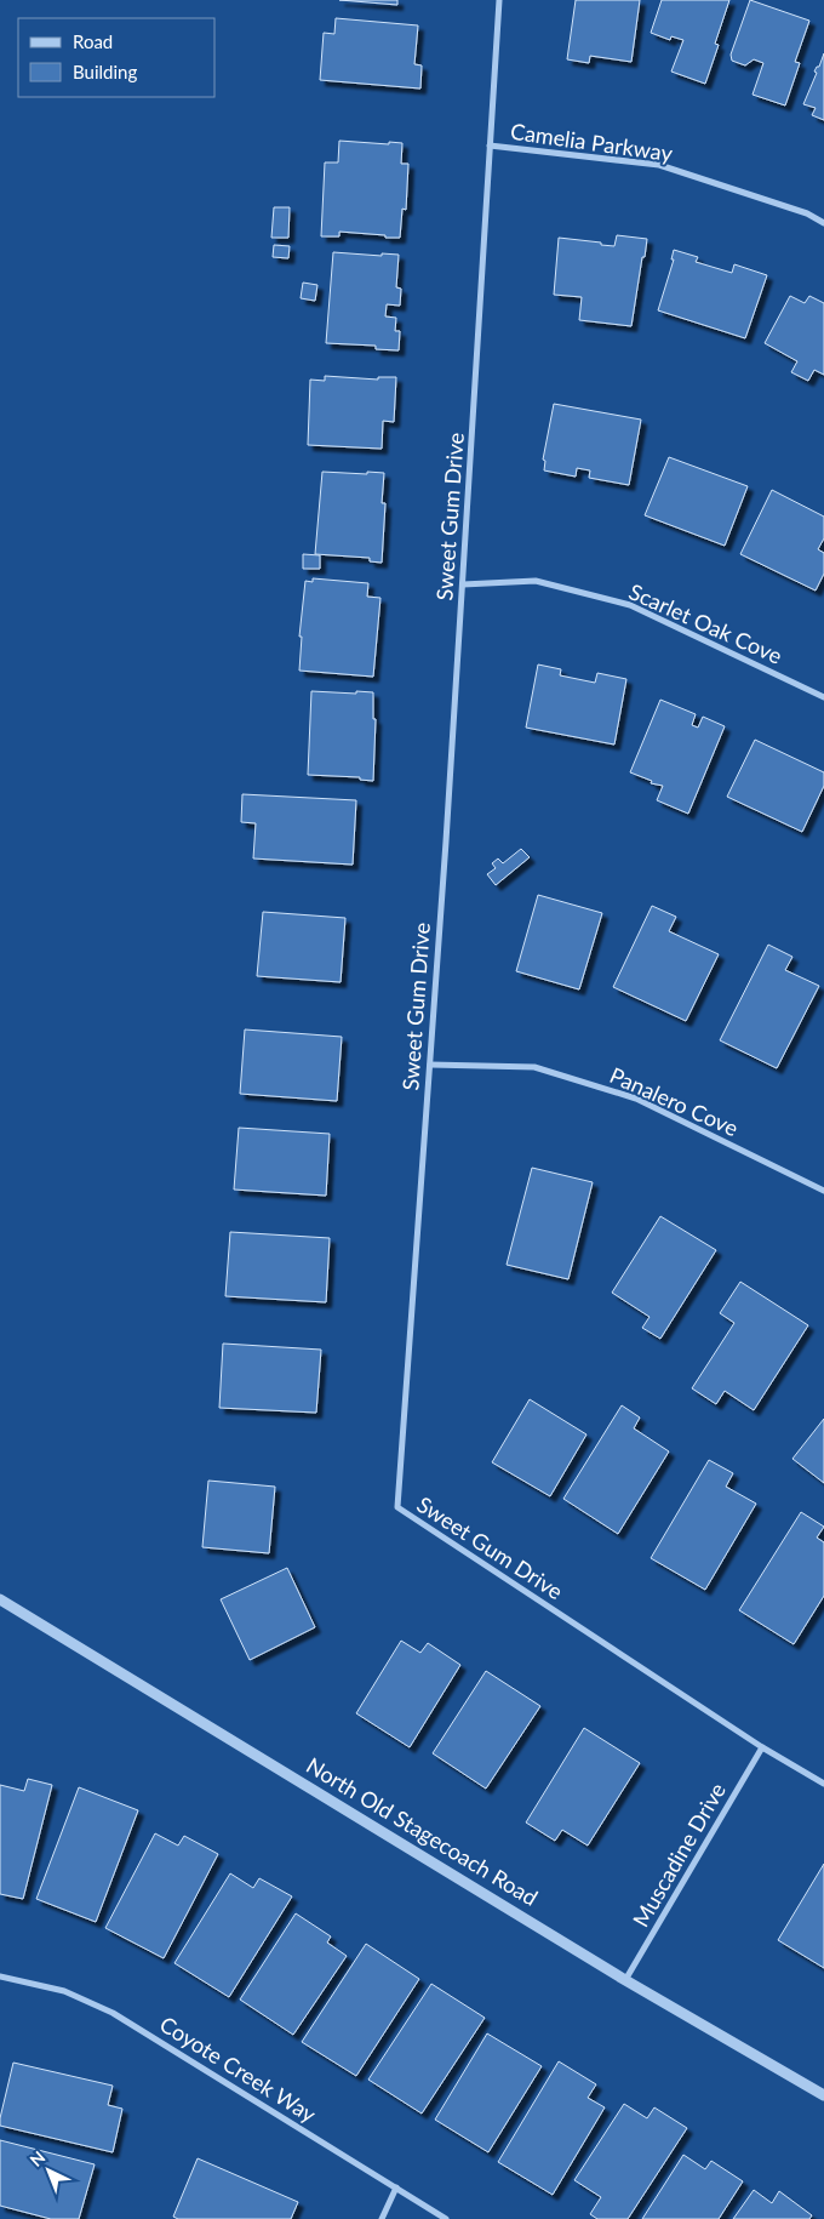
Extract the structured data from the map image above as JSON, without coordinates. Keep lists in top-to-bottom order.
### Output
{
  "streets": {
    "street": [
      "Camelia Parkway",
      "Sweet Gum Drive",
      "Scarlet Oak Cove",
      "Panalero Cove",
      "North Old Stagecoach Road",
      "Muscadine Drive",
      "Coyote Creek Way"
    ]
  },
  "crossings": [
    ["Camelia Parkway", "Sweet Gum Drive"],
    ["Sweet Gum Drive", "Scarlet Oak Cove"],
    ["Sweet Gum Drive", "Panalero Cove"],
    ["Sweet Gum Drive", "Muscadine Drive"],
    ["North Old Stagecoach Road", "Muscadine Drive"]
  ],
  "legend": ["Road", "Building"],
  "north": "top left"
}
